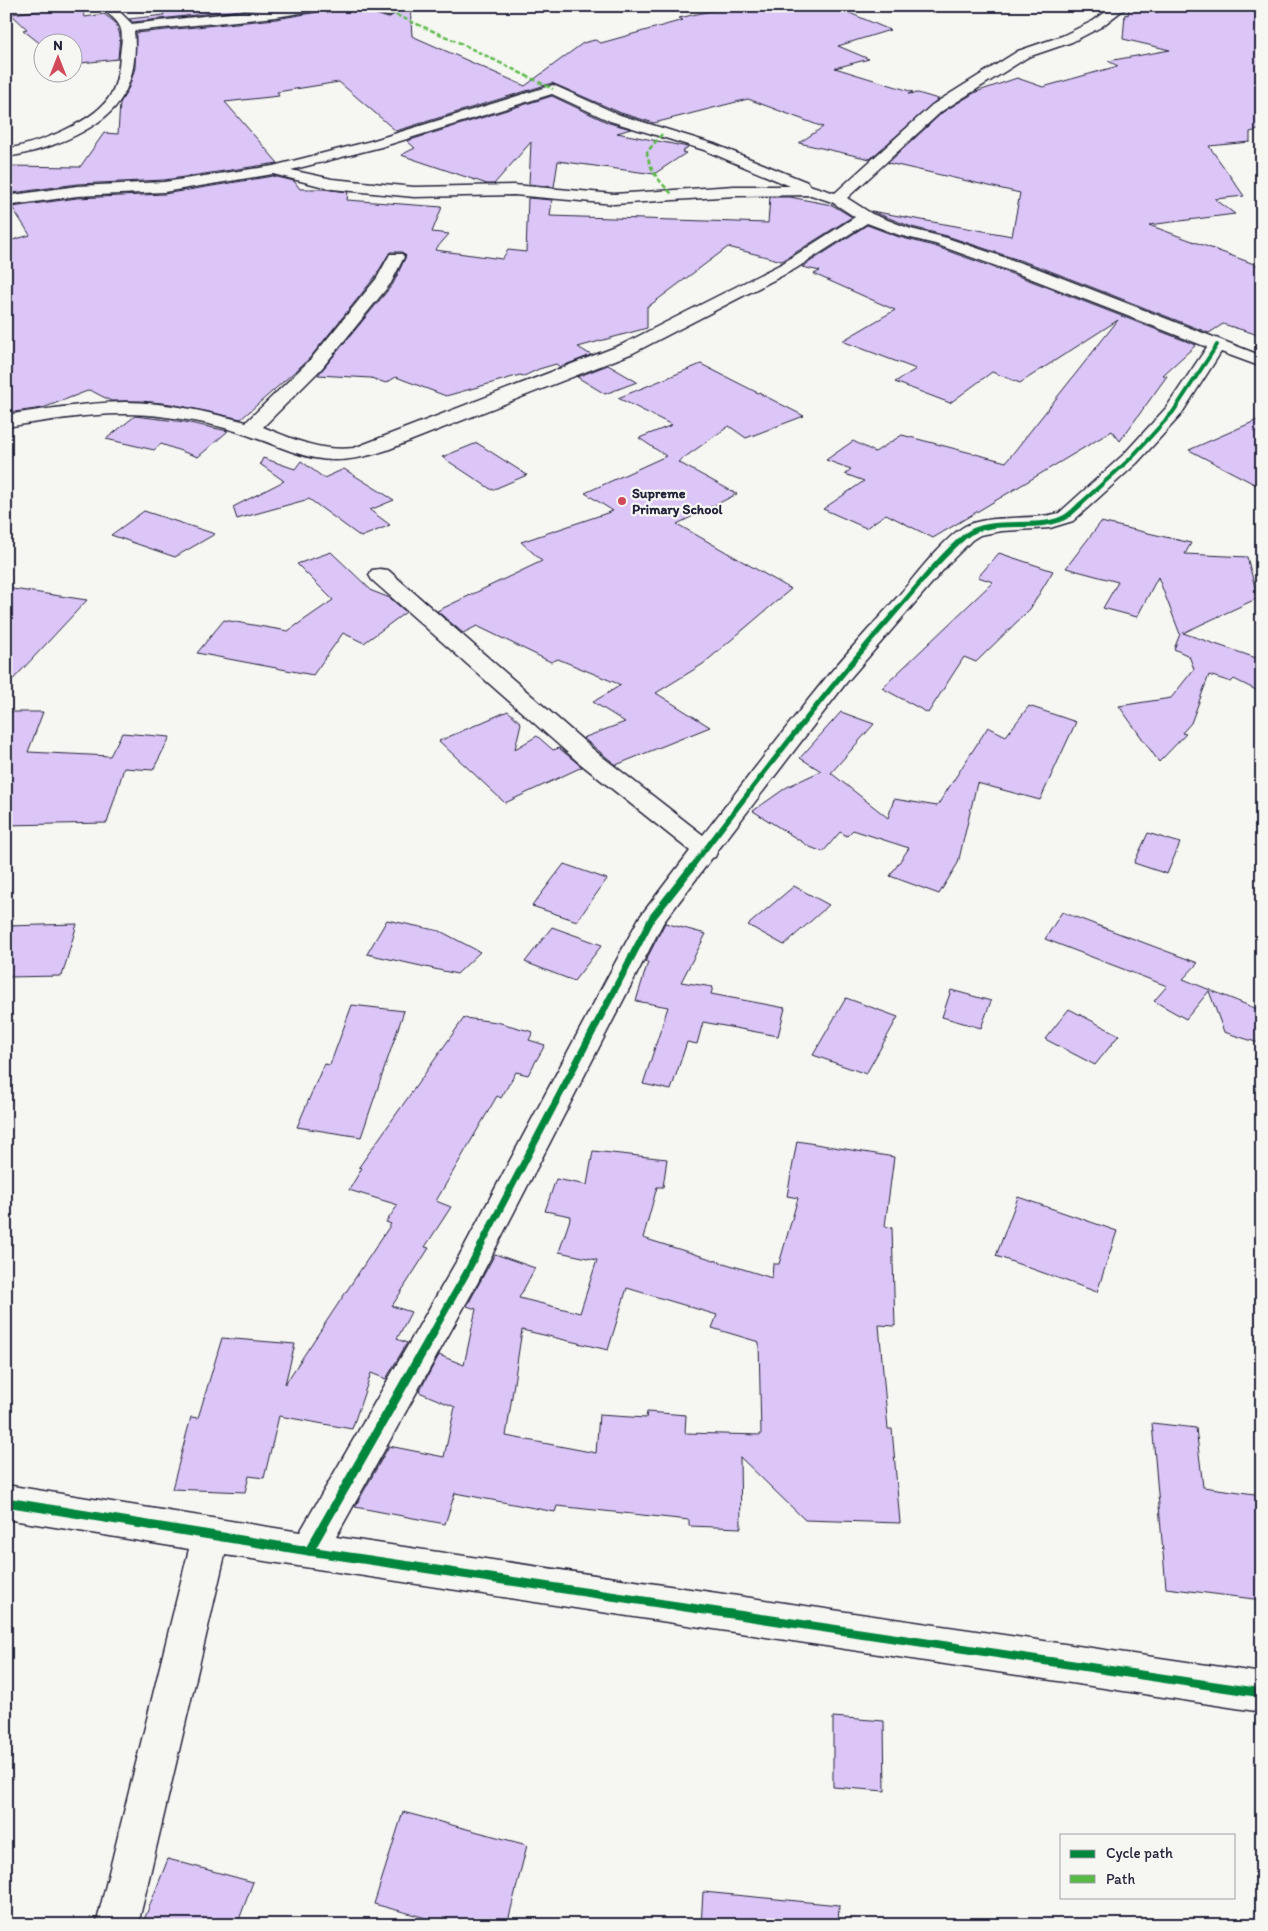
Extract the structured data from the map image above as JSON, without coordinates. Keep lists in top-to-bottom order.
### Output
{
  "places": ["Supreme Primary School"],
  "legend": ["Cycle path", "Path"],
  "north": "top"
}
